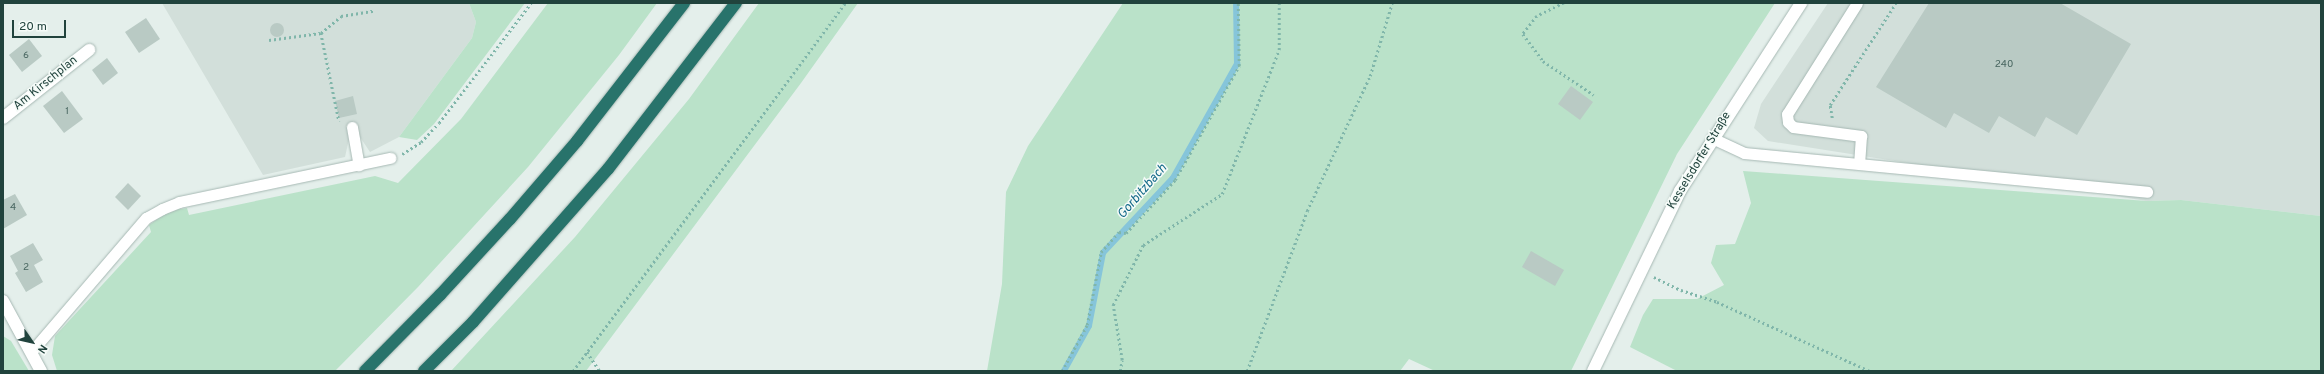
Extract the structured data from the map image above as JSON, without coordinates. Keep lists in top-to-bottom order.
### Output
{
  "streets": {
    "main road": ["Am Kirschplan", "Kesselsdorfer Straße"]
  },
  "water": ["Gorbitzbach"],
  "house_numbers": [
    "6",
    "240",
    "1",
    "4",
    "2"
  ],
  "scale_bar": "20 m",
  "north": "bottom right"
}
